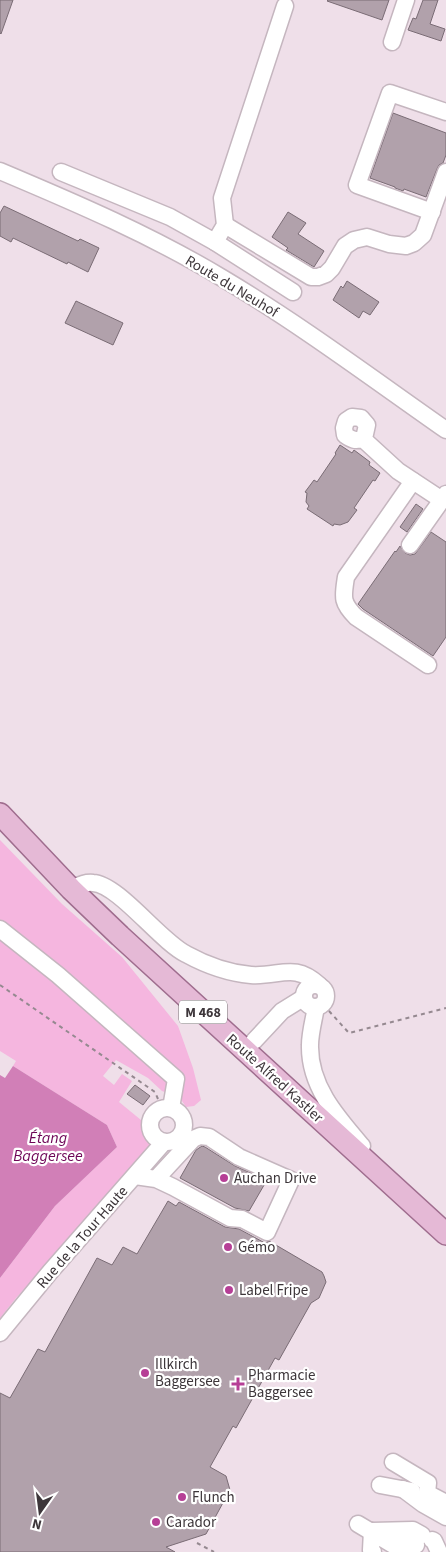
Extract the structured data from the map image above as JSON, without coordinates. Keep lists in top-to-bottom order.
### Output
{
  "streets": {
    "main road": ["M 468", "Route Alfred Kastler"],
    "street": ["Route du Neuhof", "Rue de la Tour Haute"]
  },
  "water": ["Étang Baggersee"],
  "places": {
    "other": [
      "Auchan Drive",
      "Gémo",
      "Label Fripe",
      "Illkirch Baggersee",
      "Flunch",
      "Carador"
    ],
    "health": ["Pharmacie Baggersee"]
  },
  "north": "bottom"
}
